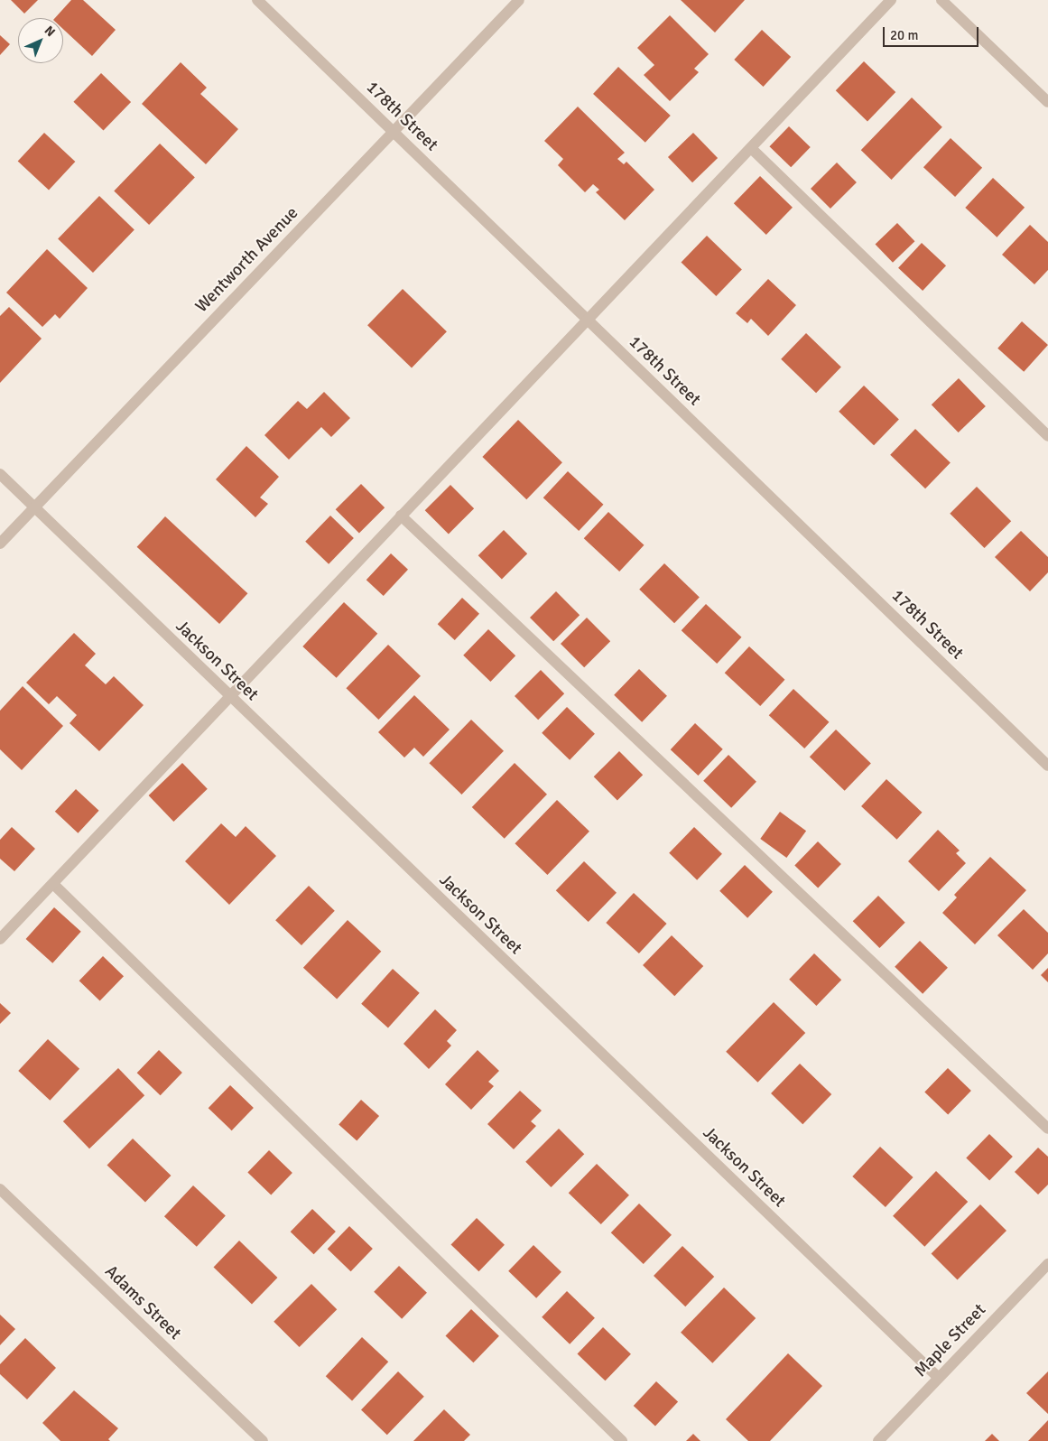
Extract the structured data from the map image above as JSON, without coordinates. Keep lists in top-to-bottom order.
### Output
{
  "streets": {
    "street": [
      "178th Street",
      "Wentworth Avenue",
      "Jackson Street",
      "Adams Street",
      "Maple Street"
    ]
  },
  "crossings": [
    ["178th Street", "Wentworth Avenue"],
    ["Wentworth Avenue", "Jackson Street"],
    ["Jackson Street", "Maple Street"]
  ],
  "scale_bar": "20 m",
  "north": "top right"
}
